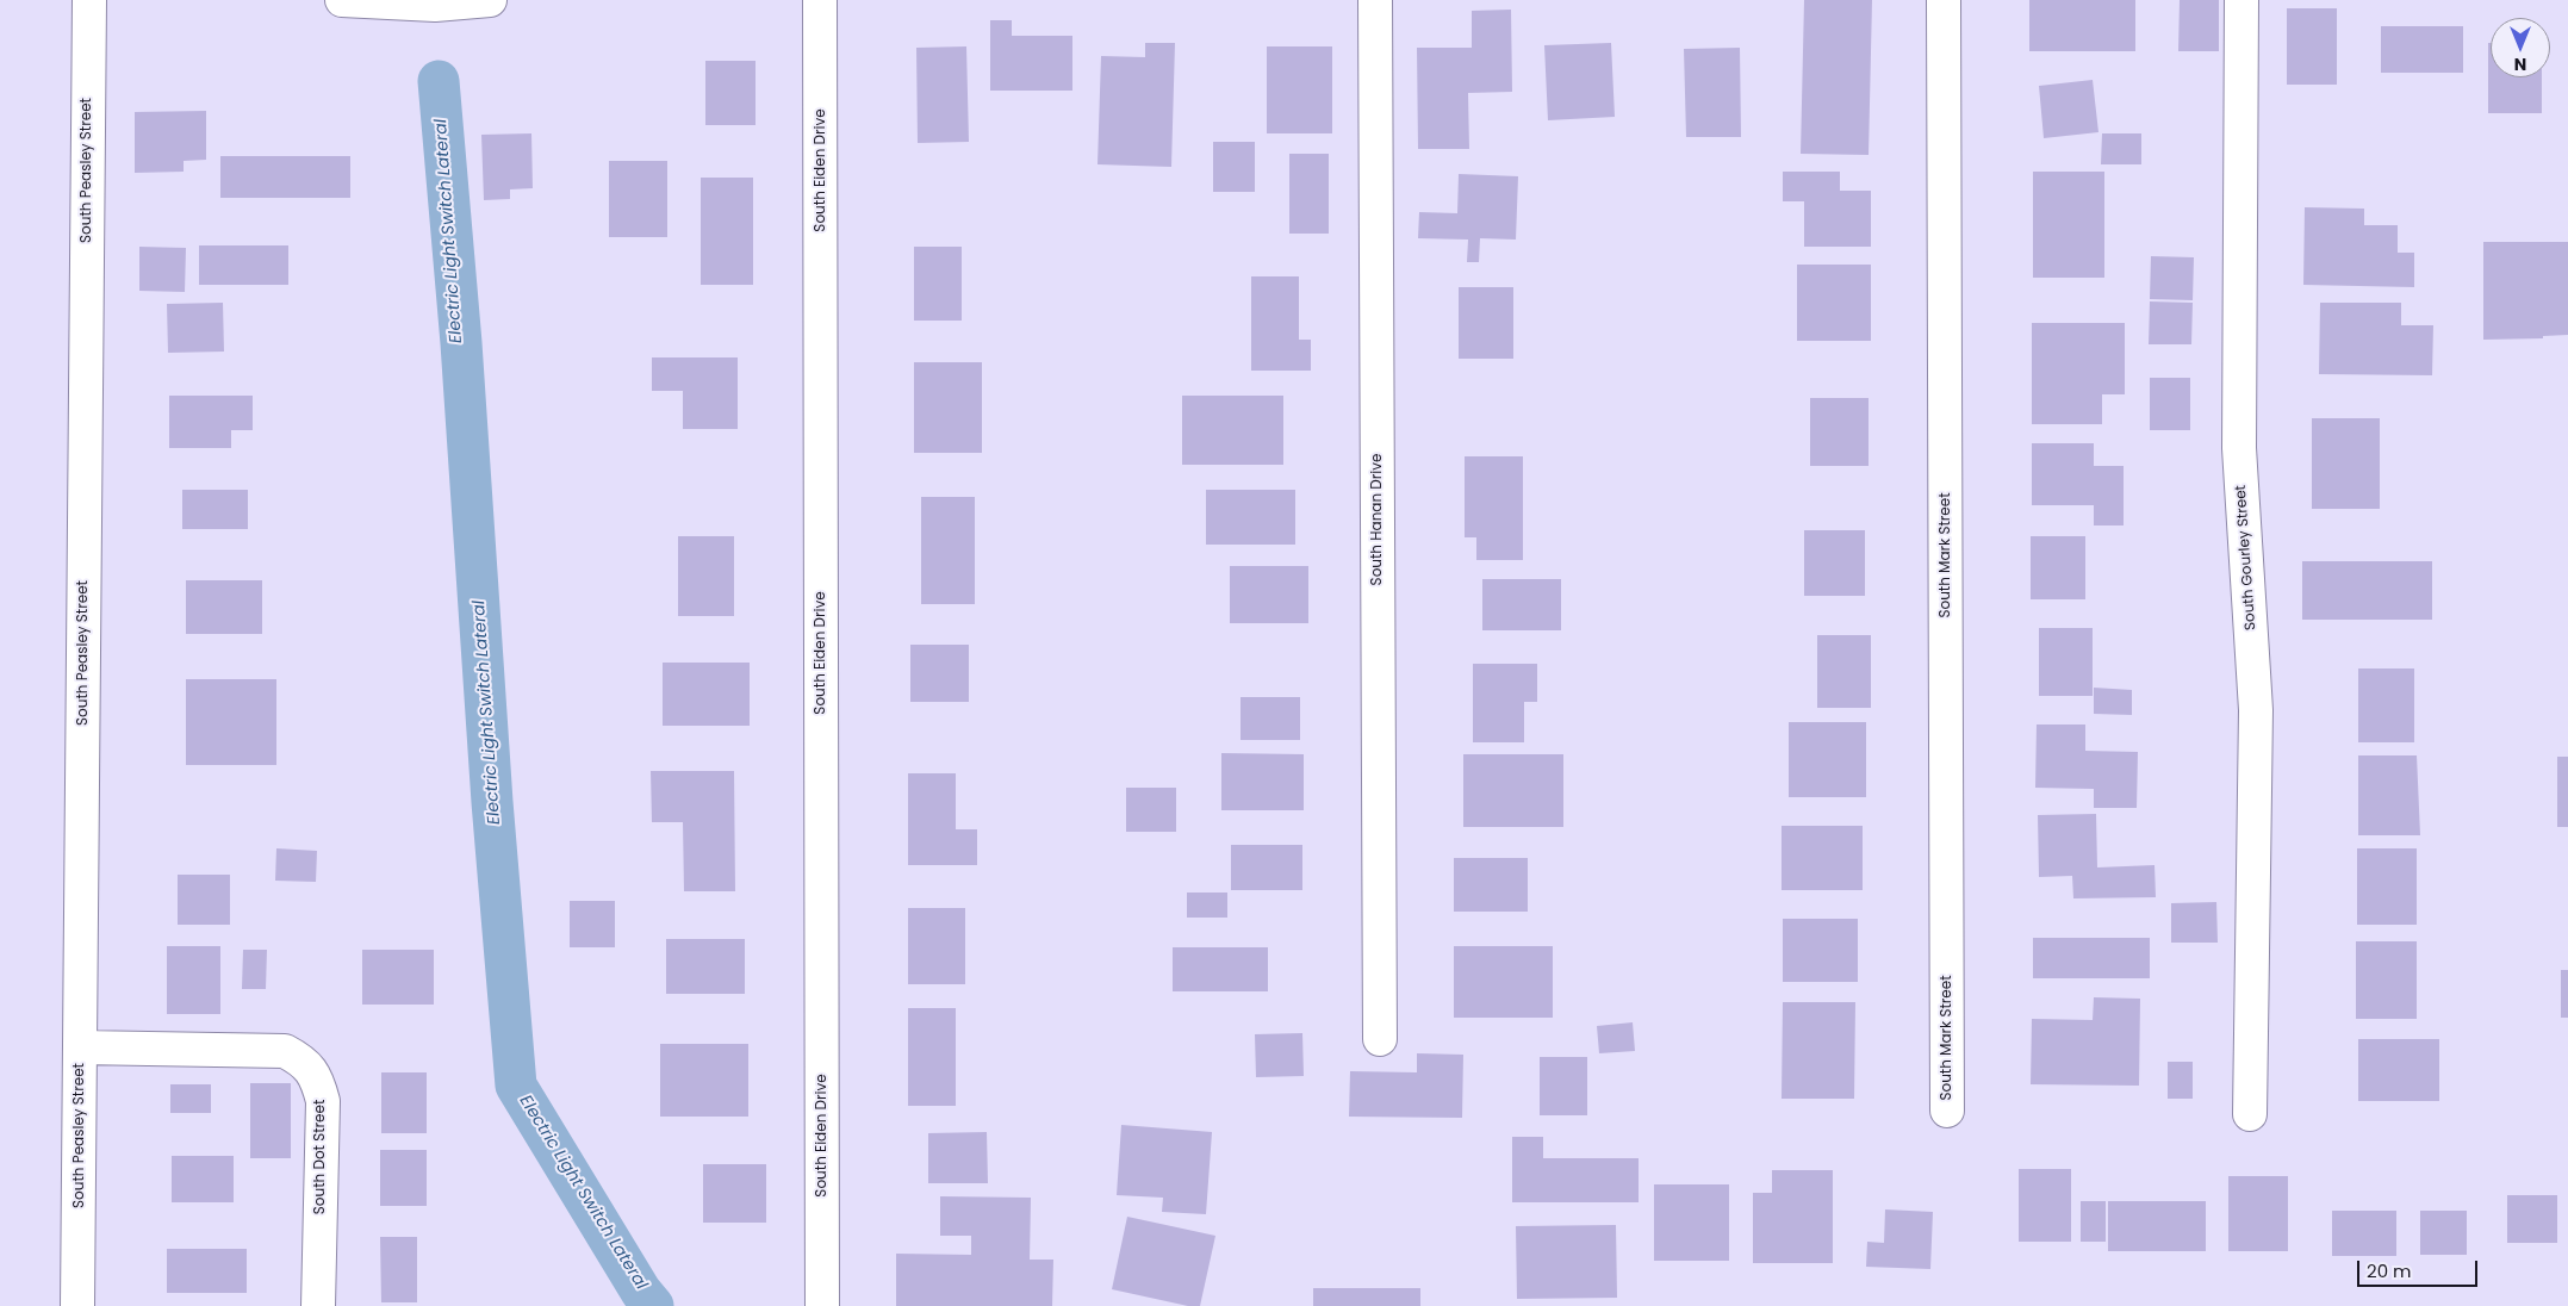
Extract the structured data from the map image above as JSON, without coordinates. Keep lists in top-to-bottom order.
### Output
{
  "streets": {
    "street": [
      "South Peasley Street",
      "South Eiden Drive",
      "South Hanan Drive",
      "South Mark Street",
      "South Gourley Street",
      "South Dot Street"
    ]
  },
  "crossings": [
    ["South Peasley Street", "South Dot Street"]
  ],
  "water": ["Electric Light Switch Lateral"],
  "scale_bar": "20 m",
  "north": "bottom"
}
